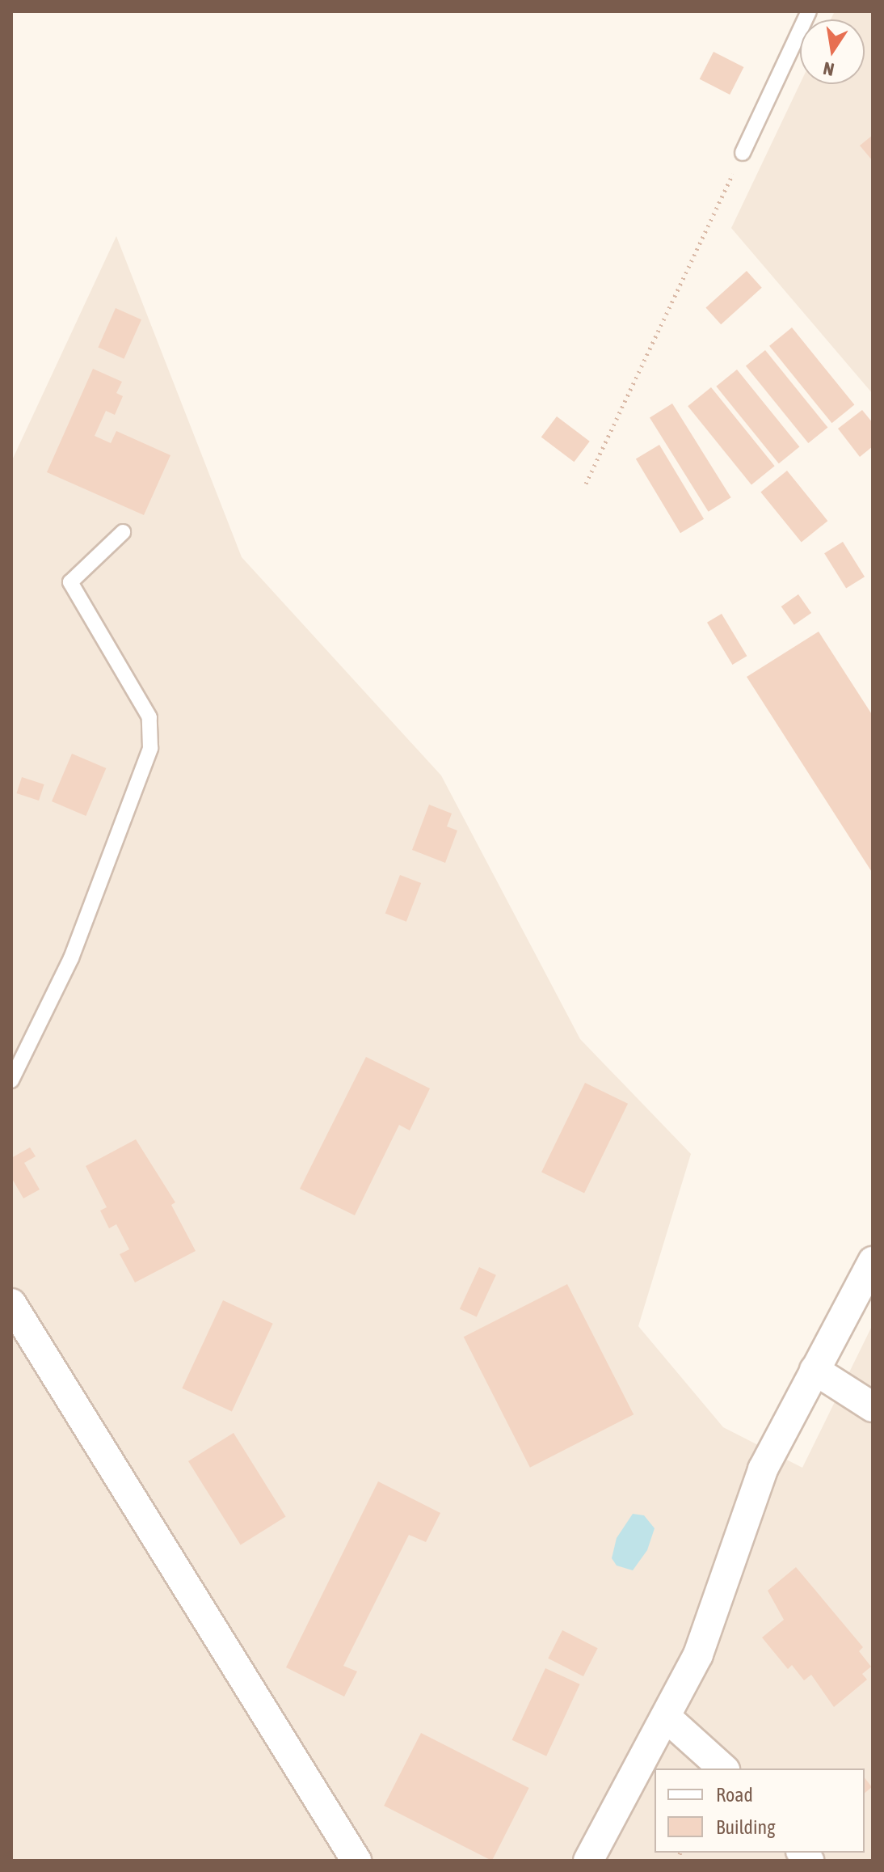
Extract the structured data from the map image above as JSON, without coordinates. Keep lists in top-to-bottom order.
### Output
{
  "legend": ["Road", "Building"],
  "north": "bottom"
}
